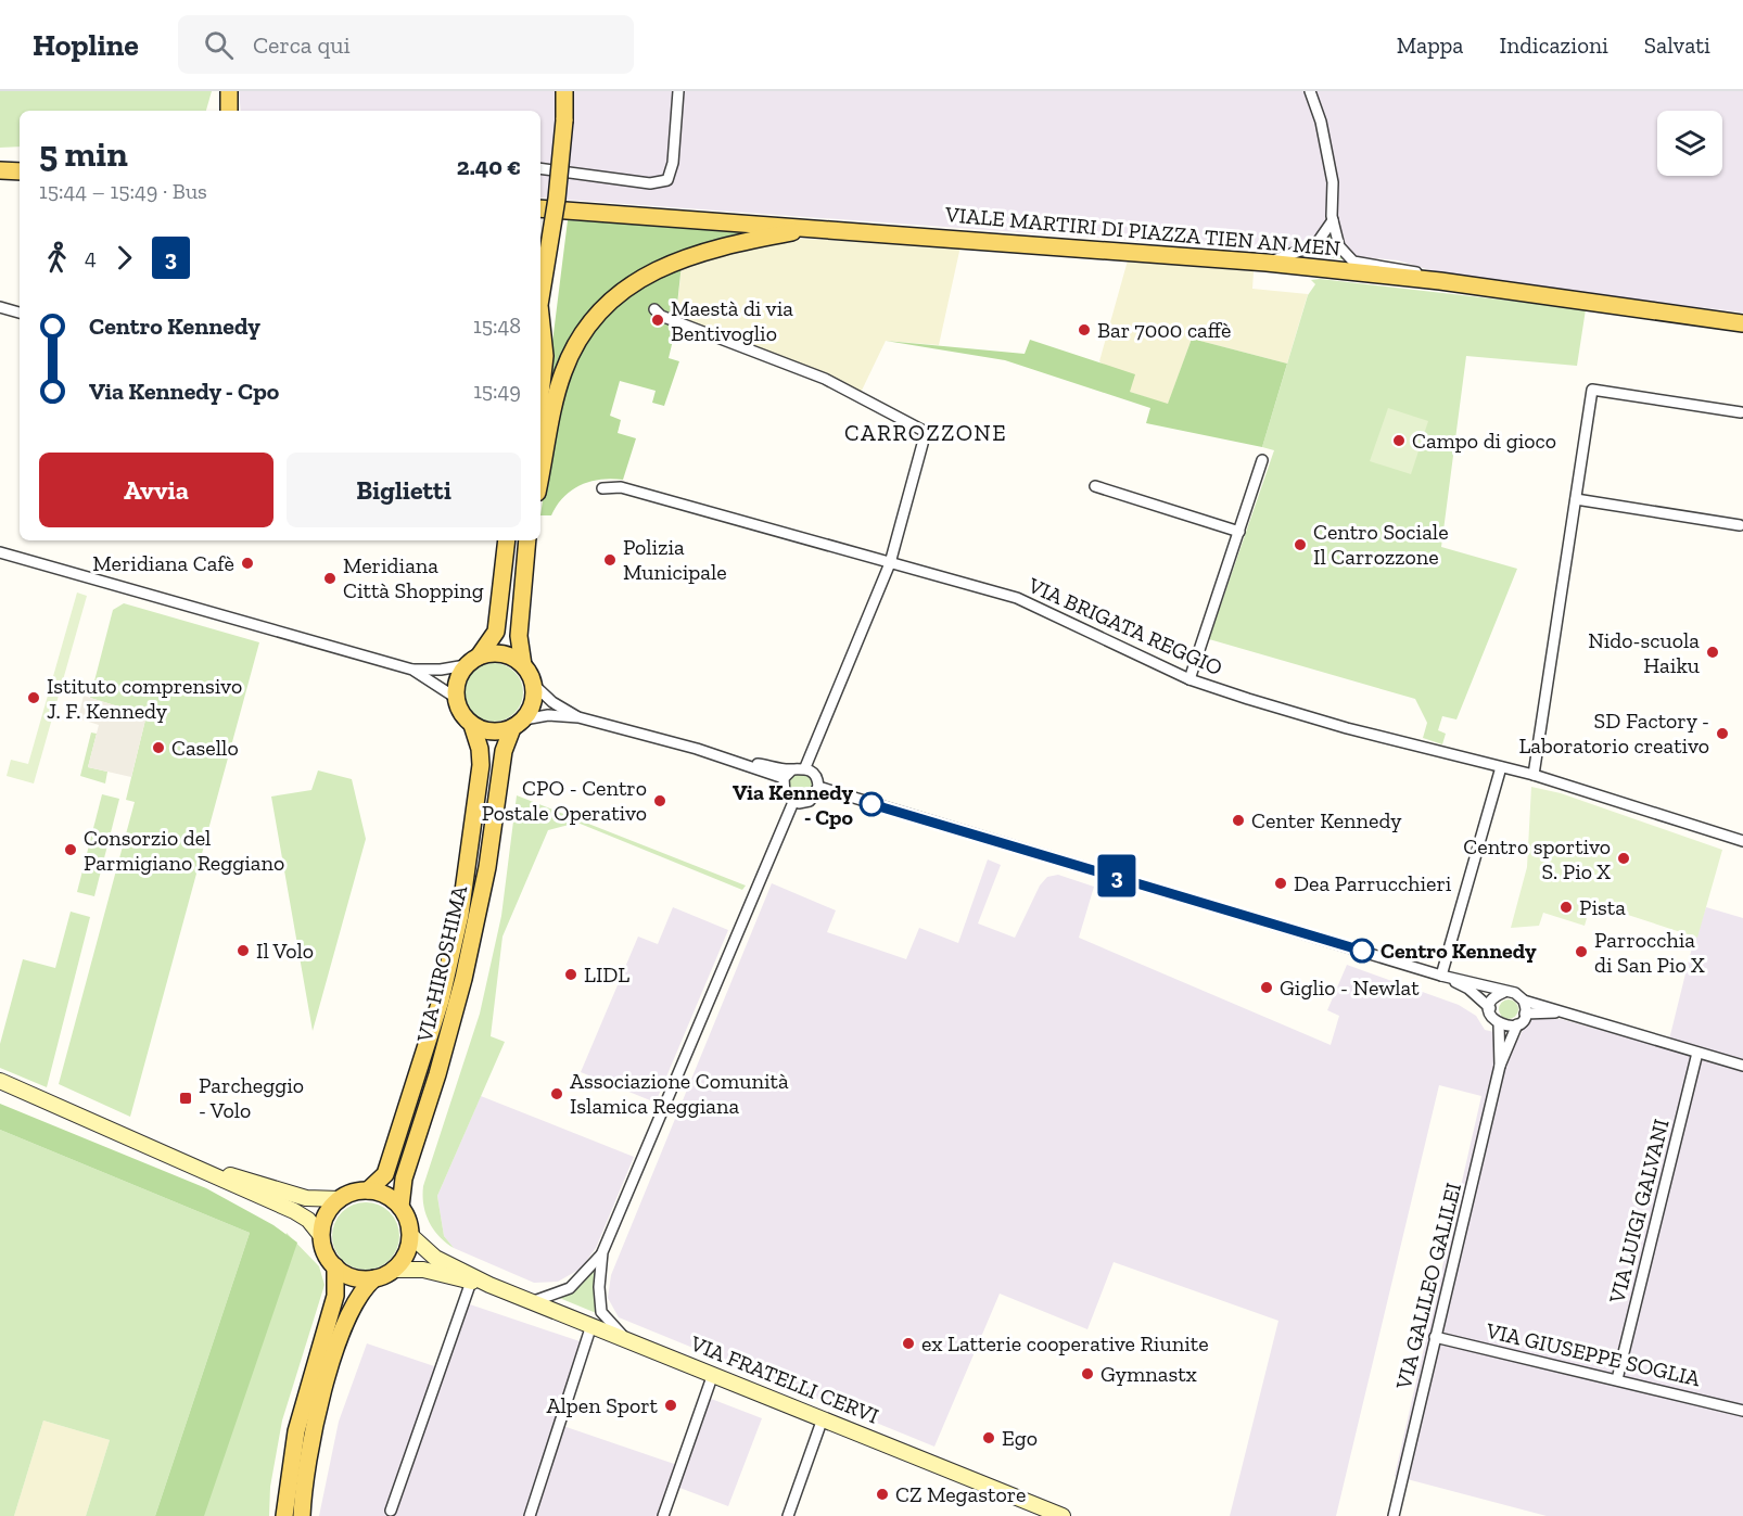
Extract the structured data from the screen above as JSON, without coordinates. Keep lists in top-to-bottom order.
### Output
{
  "streets": {
    "main road": ["VIALE MARTIRI DI PIAZZA TIEN AN MEN", "VIA HIROSHIMA", "VIA FRATELLI CERVI"],
    "street": [
      "VIA BRIGATA REGGIO",
      "VIA LUIGI GALVANI",
      "VIA GALILEO GALILEI",
      "VIA GIUSEPPE SOGLIA"
    ]
  },
  "crossings": [
    ["VIA HIROSHIMA", "VIA FRATELLI CERVI"],
    ["VIA LUIGI GALVANI", "VIA GIUSEPPE SOGLIA"],
    ["VIA GALILEO GALILEI", "VIA GIUSEPPE SOGLIA"]
  ],
  "districts": ["CARROZZONE"],
  "places": {
    "other": [
      "Maestà di via Bentivoglio",
      "Bar 7000 caffè",
      "Campo di gioco",
      "Centro Sociale Il Carrozzone",
      "Polizia Municipale",
      "Meridiana Cafè",
      "Meridiana Città Shopping",
      "Nido-scuola Haiku",
      "Istituto comprensivo J. F. Kennedy",
      "SD Factory - Laboratorio creativo",
      "Casello",
      "CPO - Centro Postale Operativo",
      "Via Kennedy - Cpo",
      "Center Kennedy",
      "Consorzio del Parmigiano Reggiano",
      "Centro sportivo S. Pio X",
      "Dea Parrucchieri",
      "Pista",
      "Il Volo",
      "Centro Kennedy",
      "Parrocchia di San Pio X",
      "LIDL",
      "Giglio - Newlat",
      "Associazione Comunità Islamica Reggiana",
      "ex Latterie cooperative Riunite",
      "Gymnastx",
      "Alpen Sport",
      "Ego",
      "CZ Megastore"
    ],
    "transit": ["Parcheggio - Volo"]
  },
  "lines": ["bus line 3"],
  "page": {
    "header": "Hopline",
    "search": "Cerca qui",
    "nav": ["Mappa", "Indicazioni", "Salvati"],
    "on_map": "3",
    "heading": ["5 min", "15:44 – 15:49 · Bus", "2.40 €"],
    "legs": ["4", "3"],
    "list": [
      {
        "name": "Centro Kennedy",
        "value": "15:48"
      },
      {
        "name": "Via Kennedy - Cpo",
        "value": "15:49"
      }
    ],
    "buttons": ["Avvia", "Biglietti"]
  }
}
